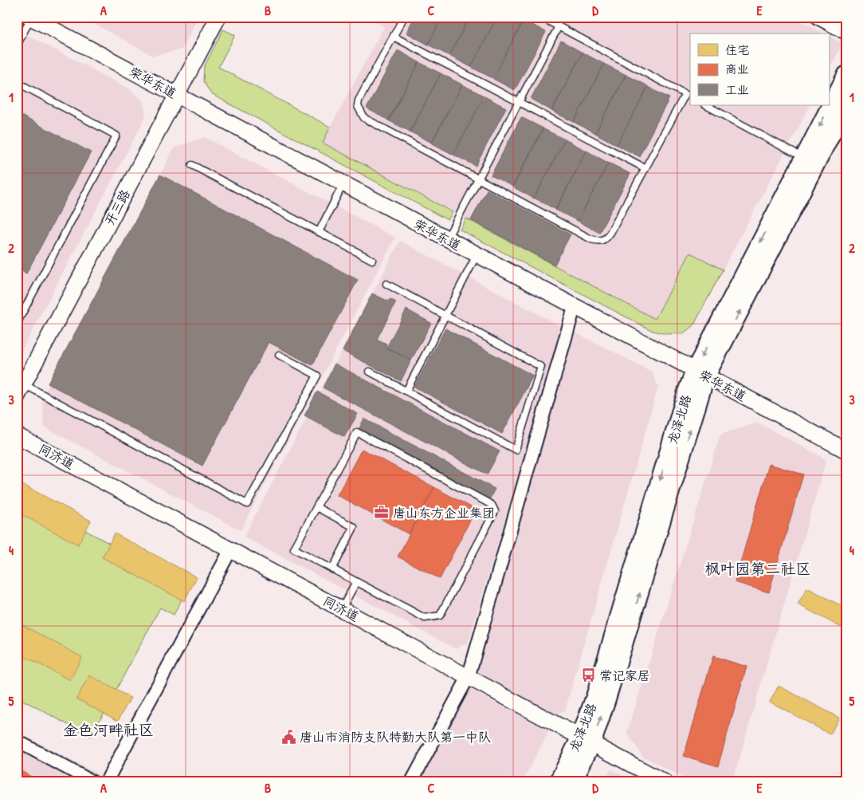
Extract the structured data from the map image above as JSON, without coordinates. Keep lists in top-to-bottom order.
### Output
{
  "streets": {
    "main road": ["龙泽北路"],
    "street": ["荣华东道", "开三路", "同济道"]
  },
  "crossings": [
    ["荣华东道", "开三路"],
    ["荣华东道", "龙泽北路"],
    ["龙泽北路", "同济道"]
  ],
  "districts": ["枫叶园第二社区", "金色河畔社区"],
  "places": {
    "office": ["唐山东方企业集团"],
    "bus stop": ["常记家居"],
    "public building": ["唐山市消防支队特勤大队第一中队"]
  },
  "legend": ["住宅", "商业", "工业"],
  "grid": {
    "columns": [
      "A",
      "B",
      "C",
      "D",
      "E"
    ],
    "rows": [
      "1",
      "2",
      "3",
      "4",
      "5"
    ]
  }
}
